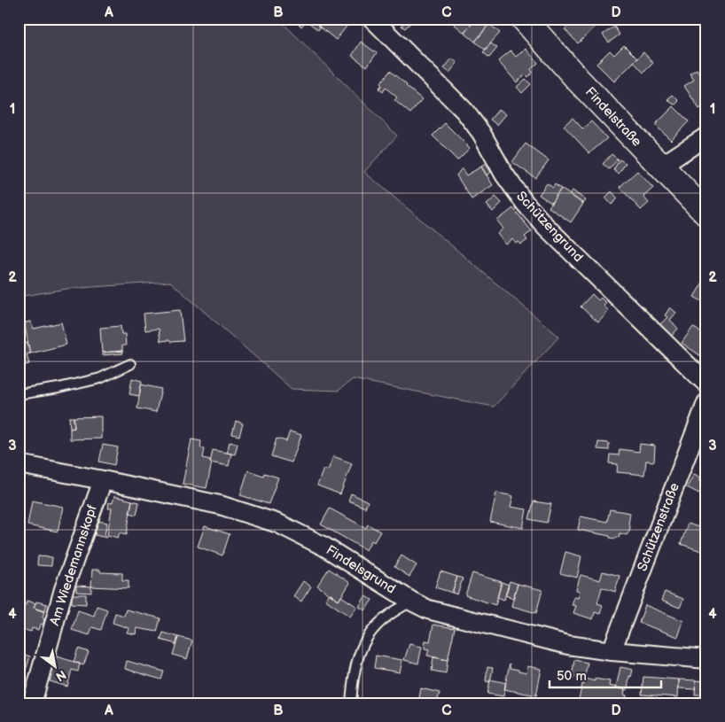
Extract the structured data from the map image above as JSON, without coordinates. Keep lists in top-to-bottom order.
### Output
{
  "streets": {
    "street": [
      "Findelstraße",
      "Schützengrund",
      "Schützenstraße",
      "Am Wiedemannskopf",
      "Findelsgrund"
    ]
  },
  "crossings": [
    ["Schützenstraße", "Findelsgrund"],
    ["Am Wiedemannskopf", "Findelsgrund"]
  ],
  "scale_bar": "50 m",
  "north": "bottom right",
  "grid": {
    "columns": [
      "A",
      "B",
      "C",
      "D"
    ],
    "rows": [
      "1",
      "2",
      "3",
      "4"
    ]
  }
}
